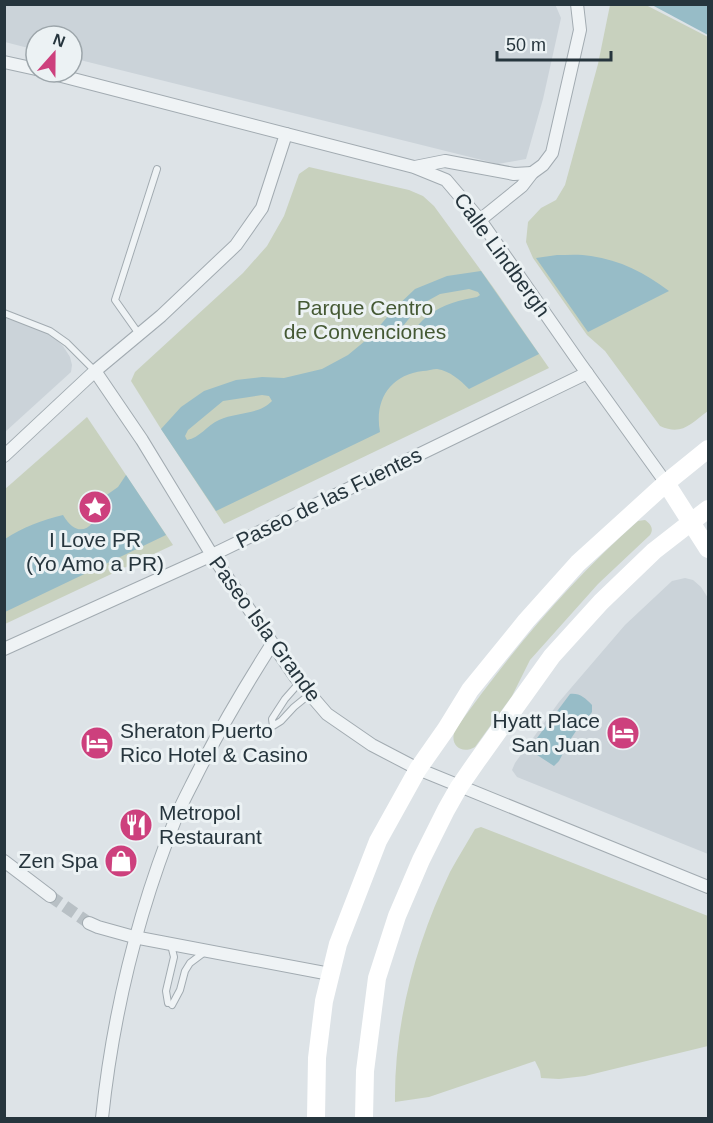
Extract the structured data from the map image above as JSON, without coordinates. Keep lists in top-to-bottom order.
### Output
{
  "streets": {
    "main road": ["Calle Lindbergh"],
    "street": ["Paseo de las Fuentes", "Paseo Isla Grande"]
  },
  "crossings": [
    ["Calle Lindbergh", "Paseo de las Fuentes"],
    ["Paseo de las Fuentes", "Paseo Isla Grande"]
  ],
  "parks": ["Parque Centro de Convenciones"],
  "places": {
    "place": ["I Love PR (Yo Amo a PR)"],
    "hotel": ["Hyatt Place San Juan", "Sheraton Puerto Rico Hotel & Casino"],
    "restaurant": ["Metropol Restaurant"],
    "shop": ["Zen Spa"]
  },
  "scale_bar": "50 m",
  "north": "top"
}
